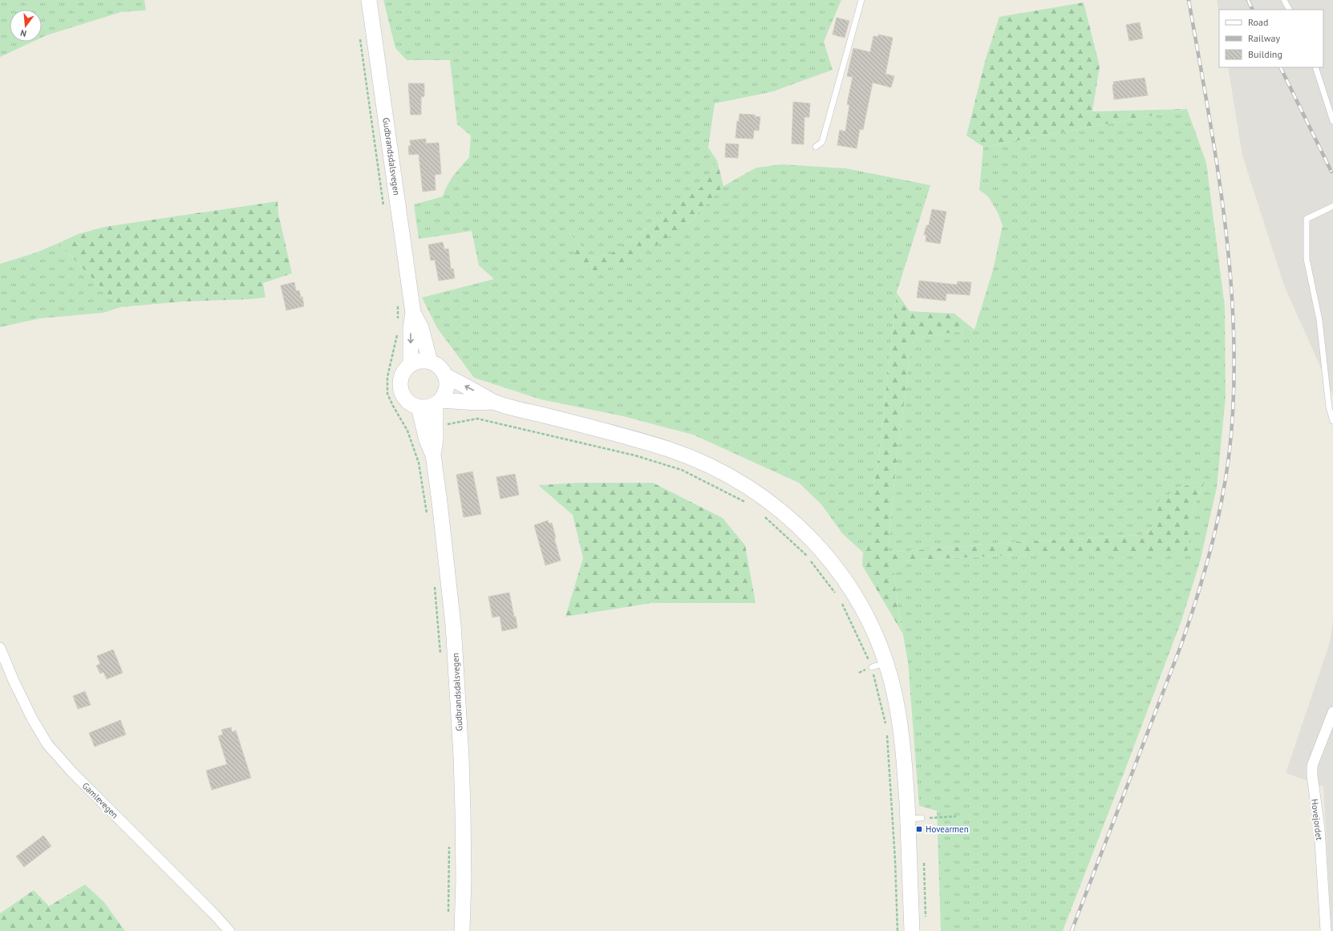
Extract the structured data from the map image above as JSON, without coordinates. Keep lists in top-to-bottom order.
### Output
{
  "streets": {
    "main road": ["Gudbrandsdalsvegen"],
    "street": ["Gamlevegen", "Hovejordet"]
  },
  "places": {
    "transit": ["Hovearmen"]
  },
  "legend": ["Road", "Railway", "Building"],
  "north": "bottom"
}
